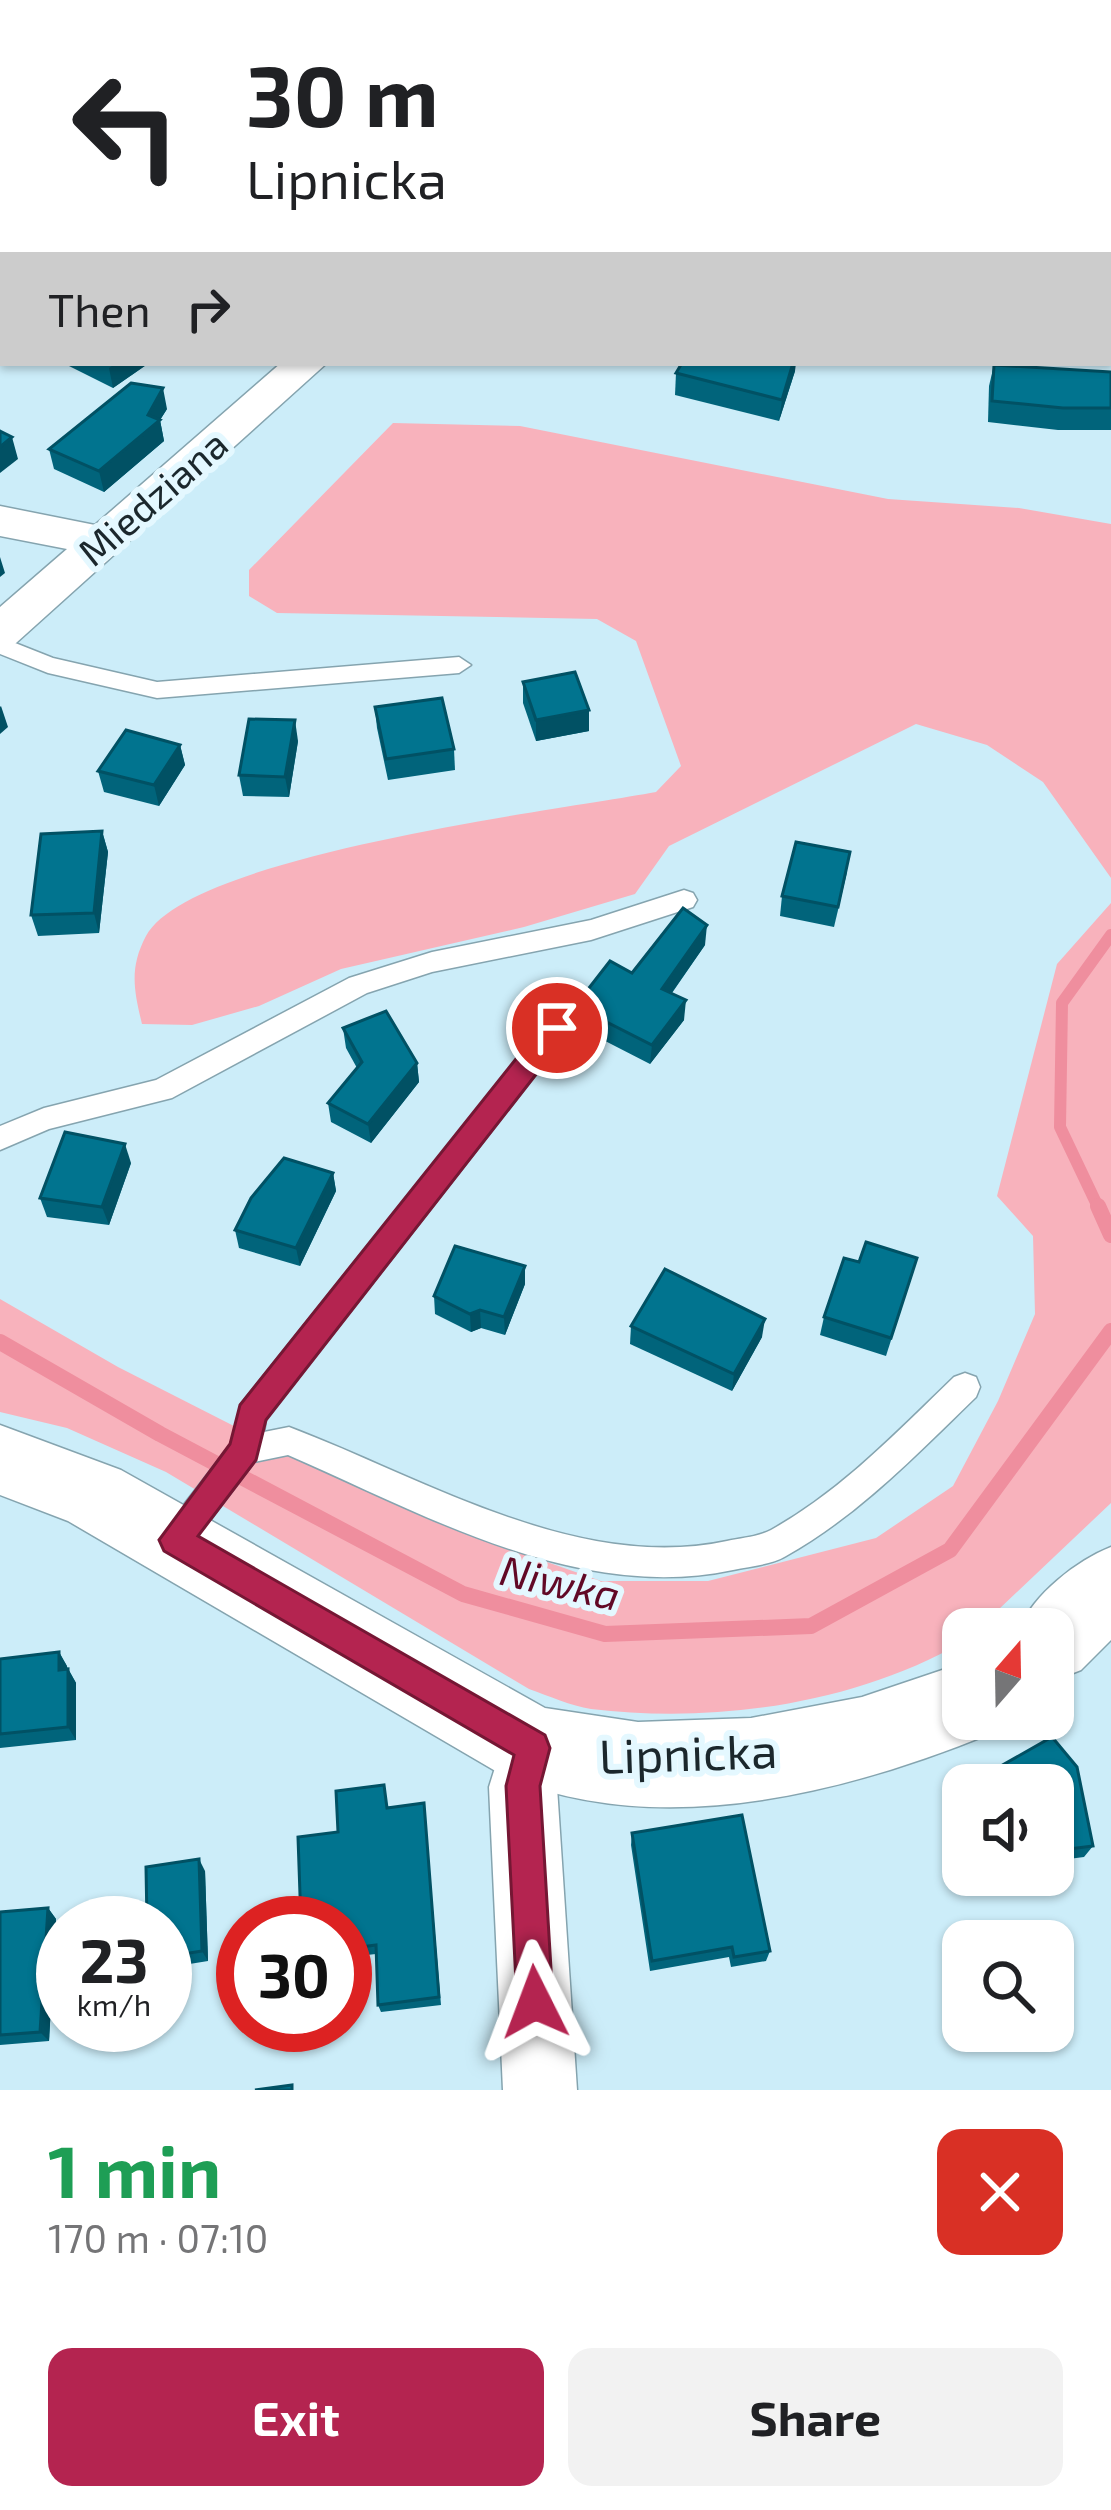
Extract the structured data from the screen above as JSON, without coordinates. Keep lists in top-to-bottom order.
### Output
{
  "streets": {
    "street": ["Miedziana", "Lipnicka"]
  },
  "water": ["Niwka"],
  "north": "top",
  "page": {
    "turn": ["30 m", "Lipnicka"],
    "then": "Then",
    "speed": "23 km/h",
    "limit": "30",
    "heading": ["1 min", "170 m · 07:10"],
    "buttons": ["Exit", "Share"]
  }
}
